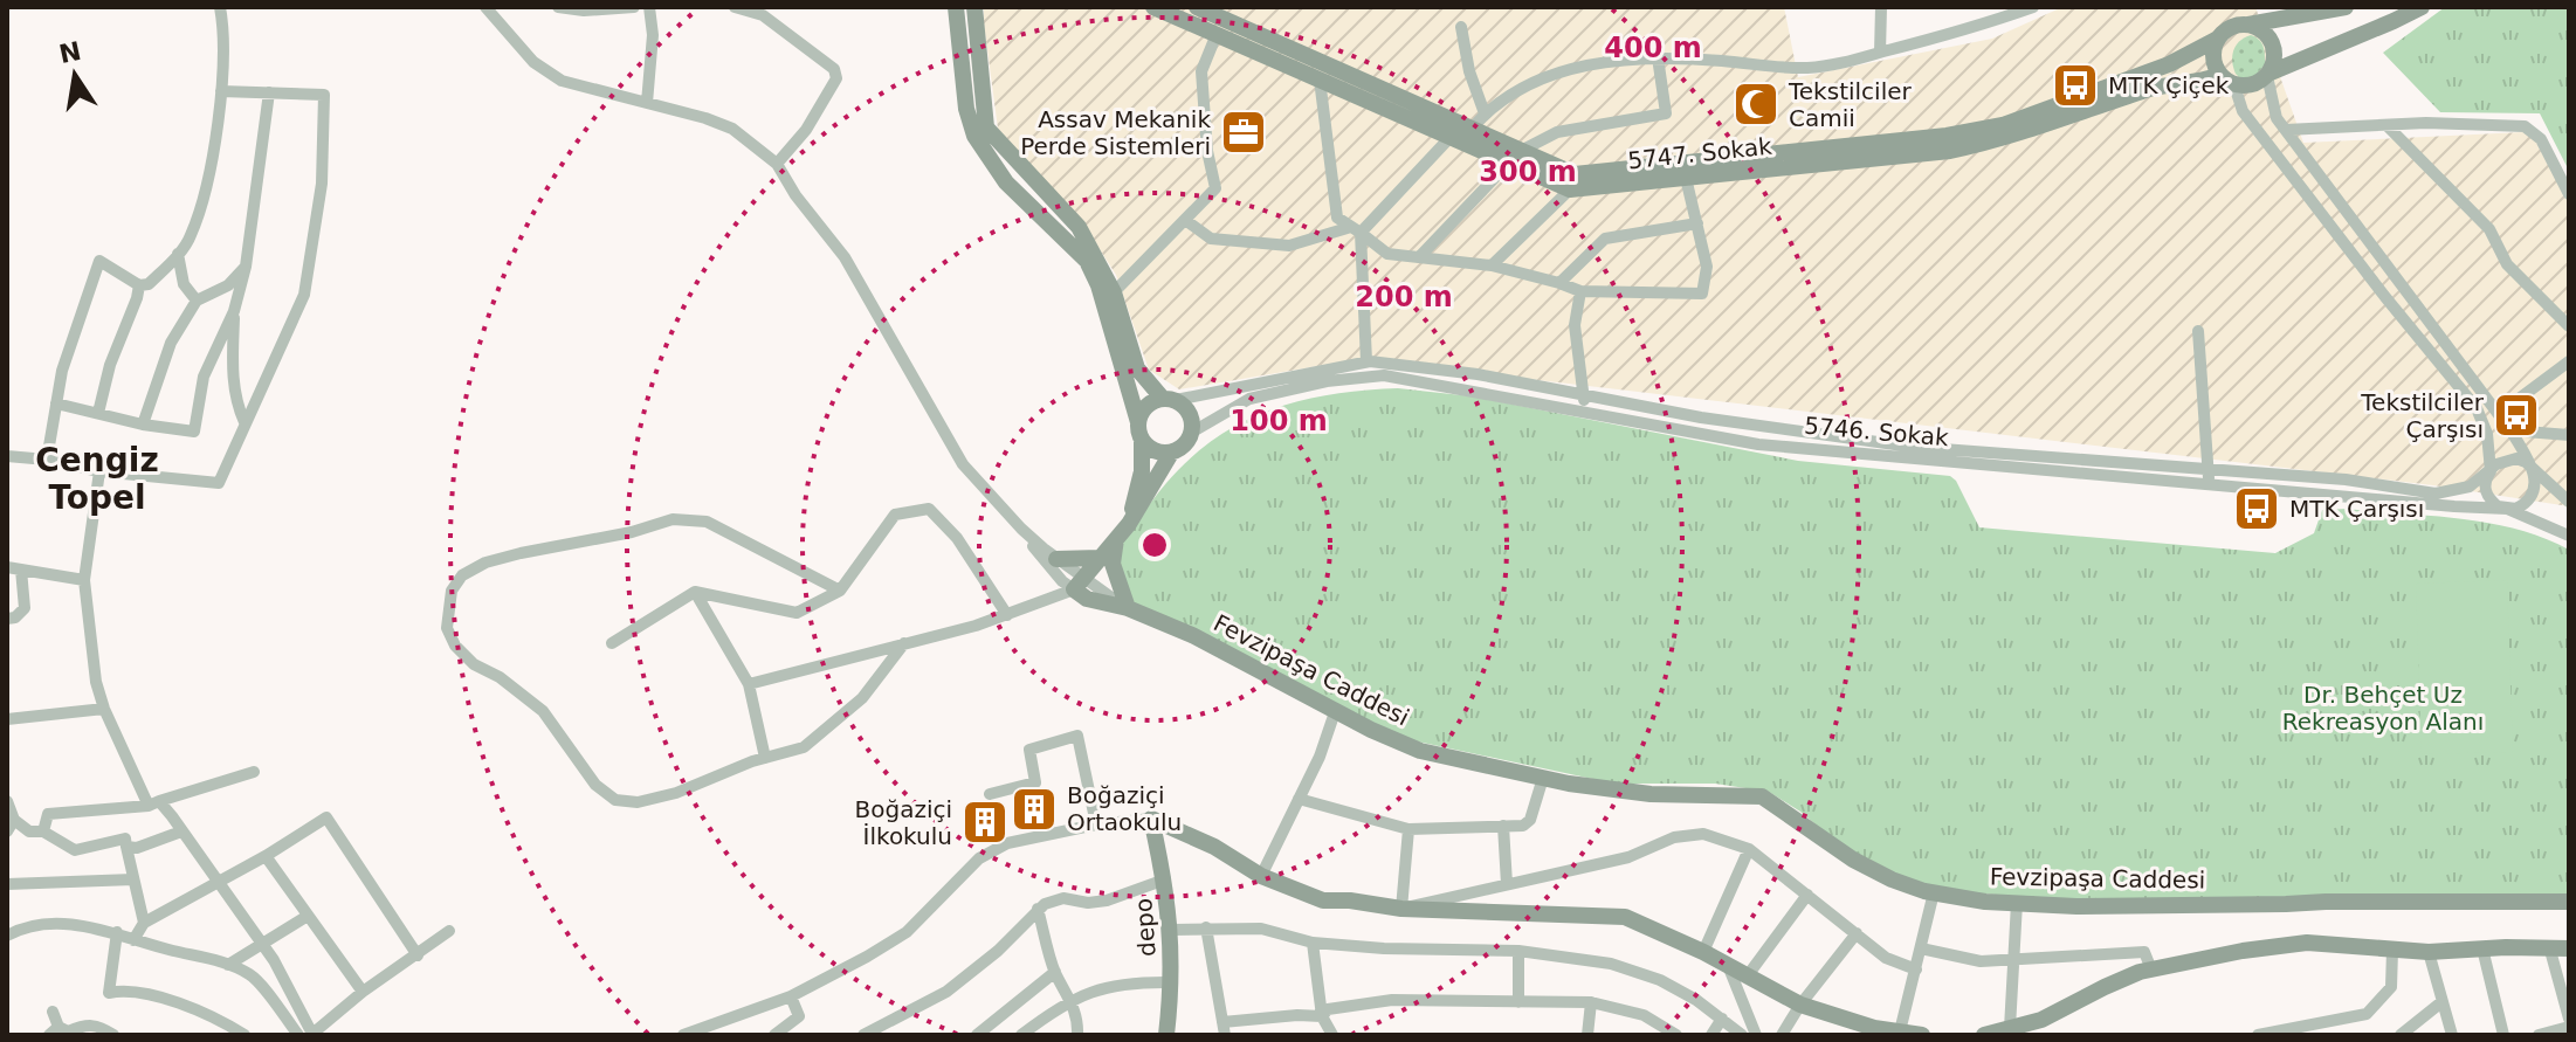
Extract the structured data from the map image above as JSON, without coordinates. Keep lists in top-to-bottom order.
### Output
{
  "streets": {
    "main road": ["5747. Sokak", "Fevzipaşa Caddesi", "depo"],
    "street": ["5746. Sokak"]
  },
  "districts": ["Cengiz Topel"],
  "parks": ["Dr. Behçet Uz Rekreasyon Alanı"],
  "places": {
    "bus stop": ["MTK Çiçek", "Tekstilciler Çarşısı", "MTK Çarşısı"],
    "mosque": ["Tekstilciler Camii"],
    "office": ["Assav Mekanik Perde Sistemleri"],
    "building": ["Boğaziçi Ortaokulu", "Boğaziçi İlkokulu"]
  },
  "north": "top",
  "rings": [
    "400 m",
    "300 m",
    "200 m",
    "100 m"
  ]
}
